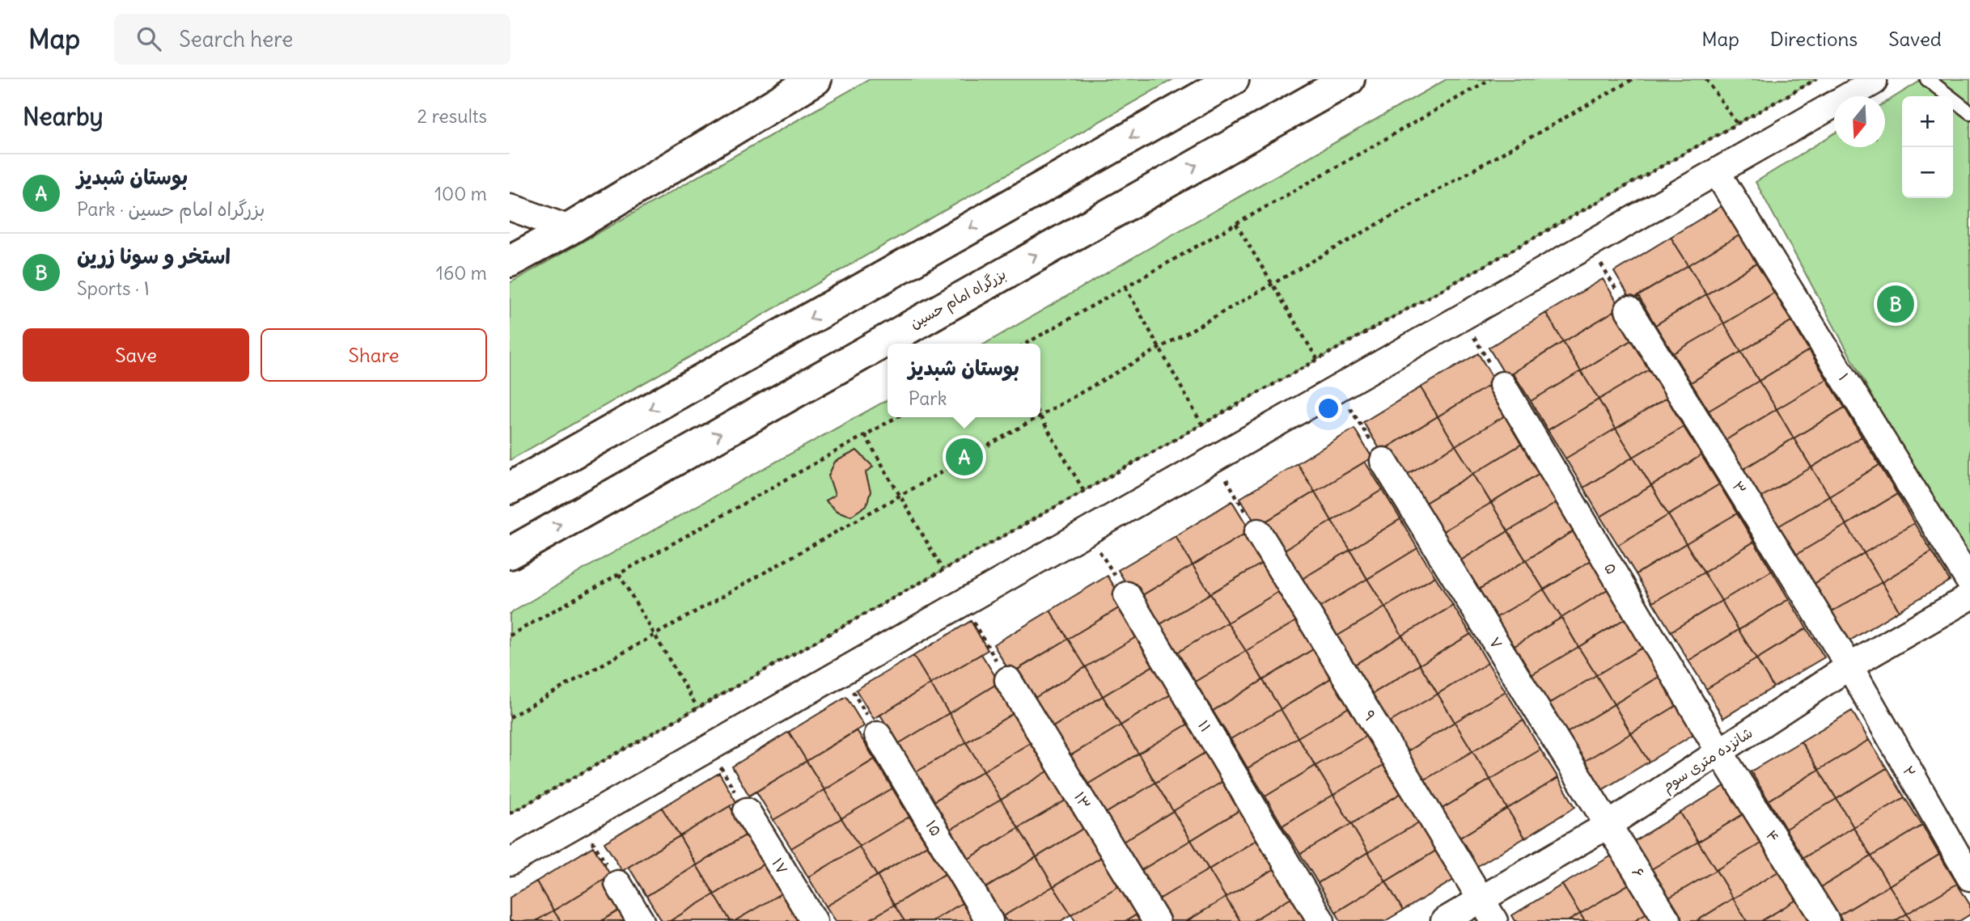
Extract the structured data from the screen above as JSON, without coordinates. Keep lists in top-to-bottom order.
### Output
{
  "streets": {
    "main road": ["بزرگراه امام حسین"],
    "street": [
      "۱",
      "۳",
      "۵",
      "۷",
      "۹",
      "۱۱",
      "شانزده متری سوم",
      "۲",
      "۱۳",
      "۱۵",
      "۴",
      "۱۷",
      "۶"
    ]
  },
  "crossings": [
    ["۳", "شانزده متری سوم"],
    ["۳", "۲"],
    ["۵", "شانزده متری سوم"],
    ["۵", "۴"],
    ["۷", "شانزده متری سوم"],
    ["۷", "۶"],
    ["۹", "شانزده متری سوم"],
    ["شانزده متری سوم", "۲"],
    ["شانزده متری سوم", "۴"],
    ["شانزده متری سوم", "۶"]
  ],
  "north": "bottom",
  "page": {
    "header": "Map",
    "search": "Search here",
    "nav": ["Map", "Directions", "Saved"],
    "heading": ["Nearby", "2 results"],
    "map_buttons": ["+", "−"],
    "list": [
      {
        "mark": "A",
        "name": "بوستان شبدیز",
        "note": "Park · بزرگراه امام حسین",
        "value": "100 m"
      },
      {
        "mark": "B",
        "name": "استخر و سونا زرین",
        "note": "Sports · ۱",
        "value": "160 m"
      }
    ],
    "pins": ["B", "A"],
    "buttons": ["Save", "Share"],
    "popup": ["بوستان شبدیز", "Park"]
  }
}
